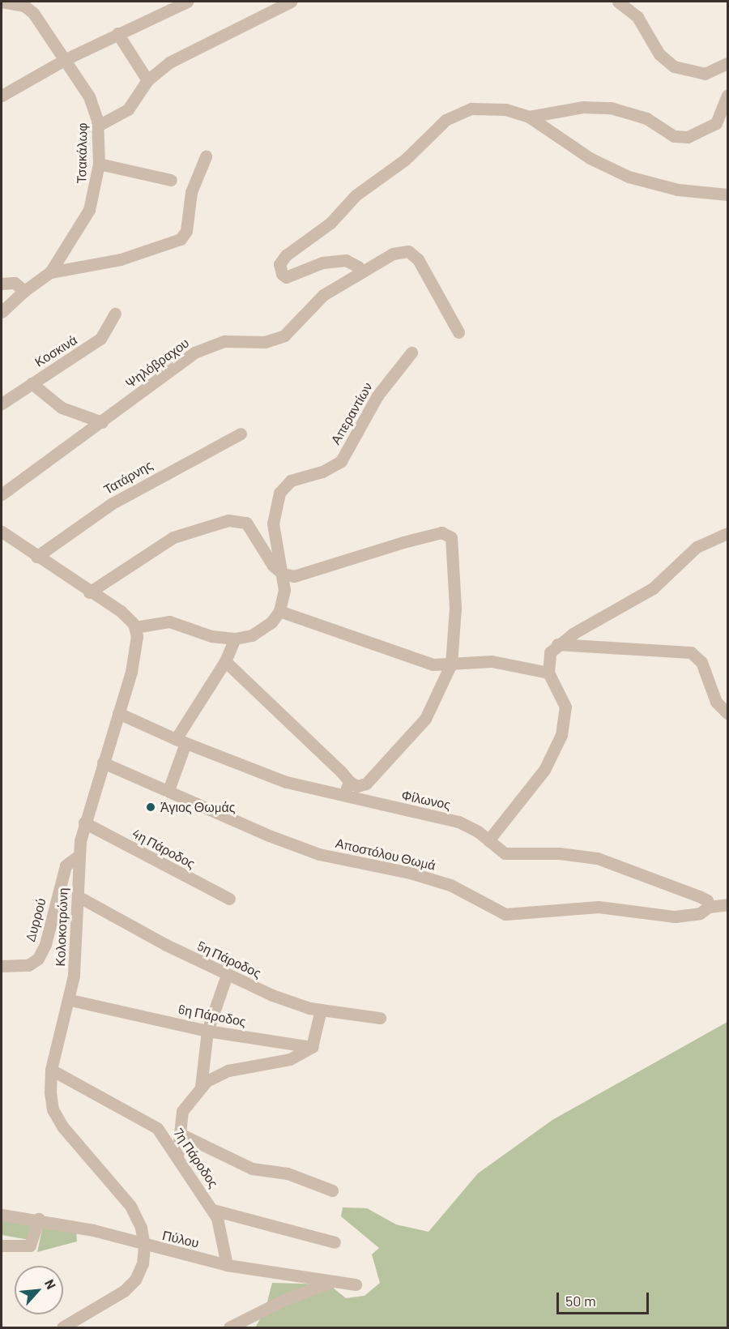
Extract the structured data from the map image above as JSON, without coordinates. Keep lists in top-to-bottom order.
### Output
{
  "streets": {
    "street": [
      "Τσακάλωφ",
      "Κοσκινά",
      "Ψηλόβραχου",
      "Απεραντίων",
      "Τατάρνης",
      "Φίλωνος",
      "4η Πάροδος",
      "Αποστόλου Θωμά",
      "Δυρρού",
      "Κολοκοτρώνη",
      "5η Πάροδος",
      "6η Πάροδος",
      "7η Πάροδος",
      "Πύλου"
    ]
  },
  "crossings": [
    ["Φίλωνος", "Αποστόλου Θωμά"],
    ["Φίλωνος", "Κολοκοτρώνη"],
    ["4η Πάροδος", "Κολοκοτρώνη"],
    ["Αποστόλου Θωμά", "Κολοκοτρώνη"],
    ["Δυρρού", "Κολοκοτρώνη"],
    ["Κολοκοτρώνη", "5η Πάροδος"],
    ["Κολοκοτρώνη", "6η Πάροδος"],
    ["Κολοκοτρώνη", "7η Πάροδος"],
    ["Κολοκοτρώνη", "Πύλου"],
    ["7η Πάροδος", "Πύλου"]
  ],
  "places": ["Άγιος Θωμάς"],
  "scale_bar": "50 m",
  "north": "top right"
}
